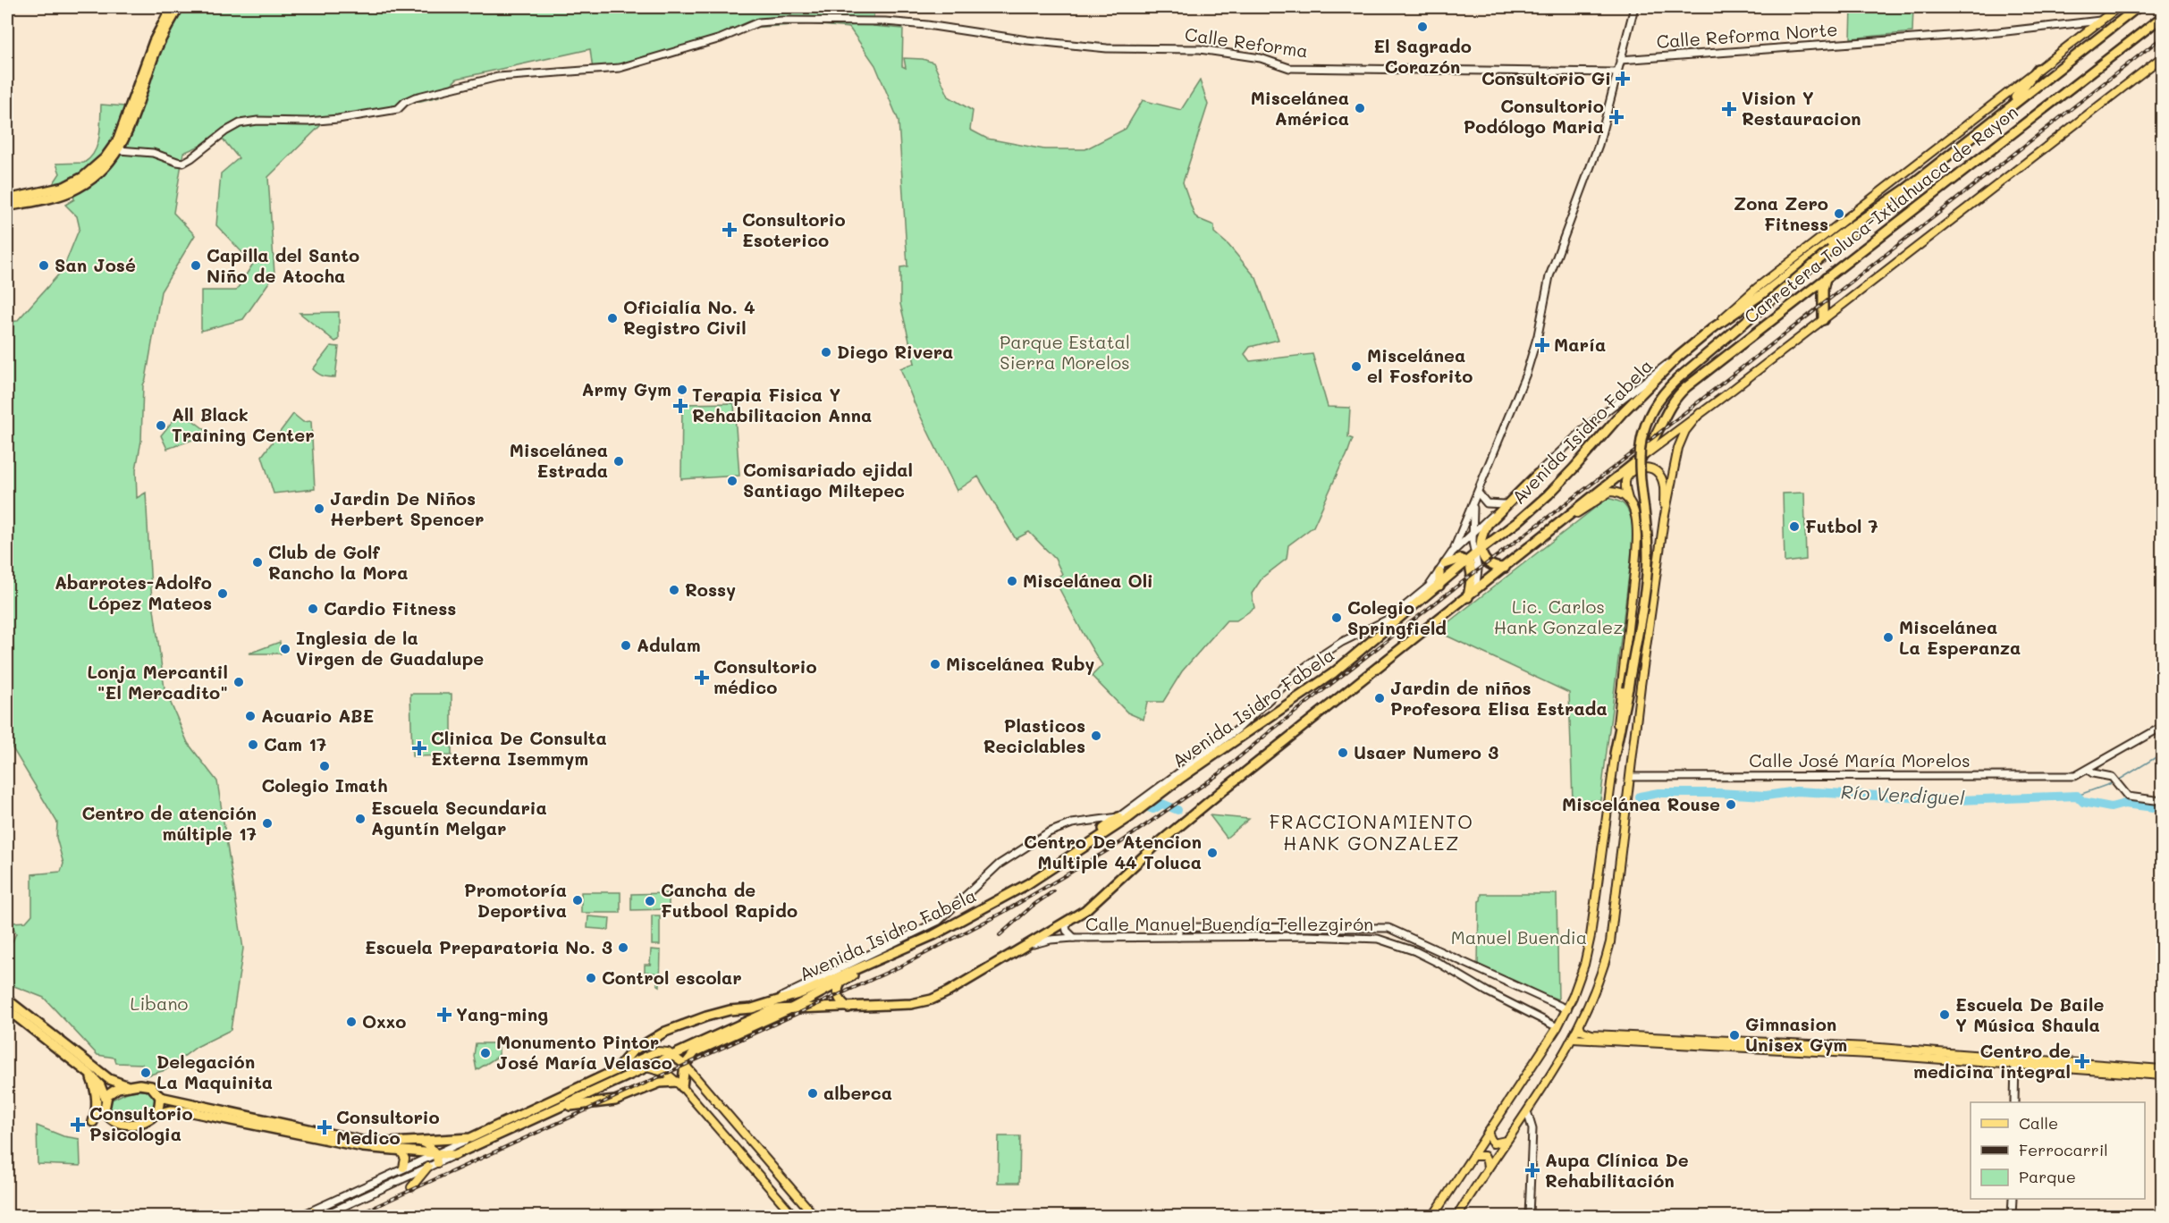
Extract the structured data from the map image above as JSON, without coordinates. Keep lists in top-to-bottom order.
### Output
{
  "streets": {
    "highway": ["Carretera Toluca-Ixtlahuaca de Rayon", "Avenida Isidro Fabela"],
    "main road": [
      "Calle Reforma Norte",
      "Calle Reforma",
      "Calle José María Morelos",
      "Calle Manuel Buendía Tellezgirón"
    ]
  },
  "crossings": [
    ["Calle Reforma Norte", "Carretera Toluca-Ixtlahuaca de Rayon"],
    ["Carretera Toluca-Ixtlahuaca de Rayon", "Avenida Isidro Fabela"],
    ["Avenida Isidro Fabela", "Calle Manuel Buendía Tellezgirón"]
  ],
  "districts": ["FRACCIONAMIENTO HANK GONZALEZ"],
  "water": ["Río Verdiguel"],
  "parks": [
    "Parque Estatal Sierra Morelos",
    "Lic. Carlos Hank Gonzalez",
    "Manuel Buendia",
    "Libano"
  ],
  "places": {
    "other": [
      "El Sagrado Corazón",
      "Miscelánea América",
      "Zona Zero Fitness",
      "San José",
      "Capilla del Santo Niño de Atocha",
      "Oficialía No. 4 Registro Civil",
      "Diego Rivera",
      "Miscelánea el Fosforito",
      "Army Gym",
      "All Black Training Center",
      "Miscelánea Estrada",
      "Comisariado ejidal Santiago Miltepec",
      "Jardin De Niños Herbert Spencer",
      "Futbol 7",
      "Club de Golf Rancho la Mora",
      "Miscelánea Oli",
      "Rossy",
      "Abarrotes-Adolfo López Mateos",
      "Cardio Fitness",
      "Colegio Springfield",
      "Miscelánea La Esperanza",
      "Adulam",
      "Inglesia de la Virgen de Guadalupe",
      "Miscelánea Ruby",
      "Lonja Mercantil \"El Mercadito\"",
      "Jardin de niños Profesora Elisa Estrada",
      "Acuario ABE",
      "Plasticos Reciclables",
      "Cam 17",
      "Usaer Numero 3",
      "Colegio Imath",
      "Miscelánea Rouse",
      "Escuela Secundaria Aguntín Melgar",
      "Centro de atención múltiple 17",
      "Centro De Atencion Multiple 44 Toluca",
      "Promotoría Deportiva",
      "Cancha de Futbool Rapido",
      "Escuela Preparatoria No. 3",
      "Control escolar",
      "Escuela De Baile Y Música Shaula",
      "Oxxo",
      "Gimnasion Unisex Gym",
      "Monumento Pintor José María Velasco",
      "Delegación La Maquinita",
      "alberca"
    ],
    "health": [
      "Consultorio Gi",
      "Vision Y Restauracion",
      "Consultorio Podólogo Maria",
      "Consultorio Esoterico",
      "María",
      "Terapia Fisica Y Rehabilitacion Anna",
      "Consultorio médico",
      "Clinica De Consulta Externa Isemmym",
      "Yang-ming",
      "Centro de medicina integral",
      "Consultorio Psicologia",
      "Consultorio Medico",
      "Aupa Clínica De Rehabilitación"
    ]
  },
  "legend": ["Calle", "Ferrocarril", "Parque"]
}
